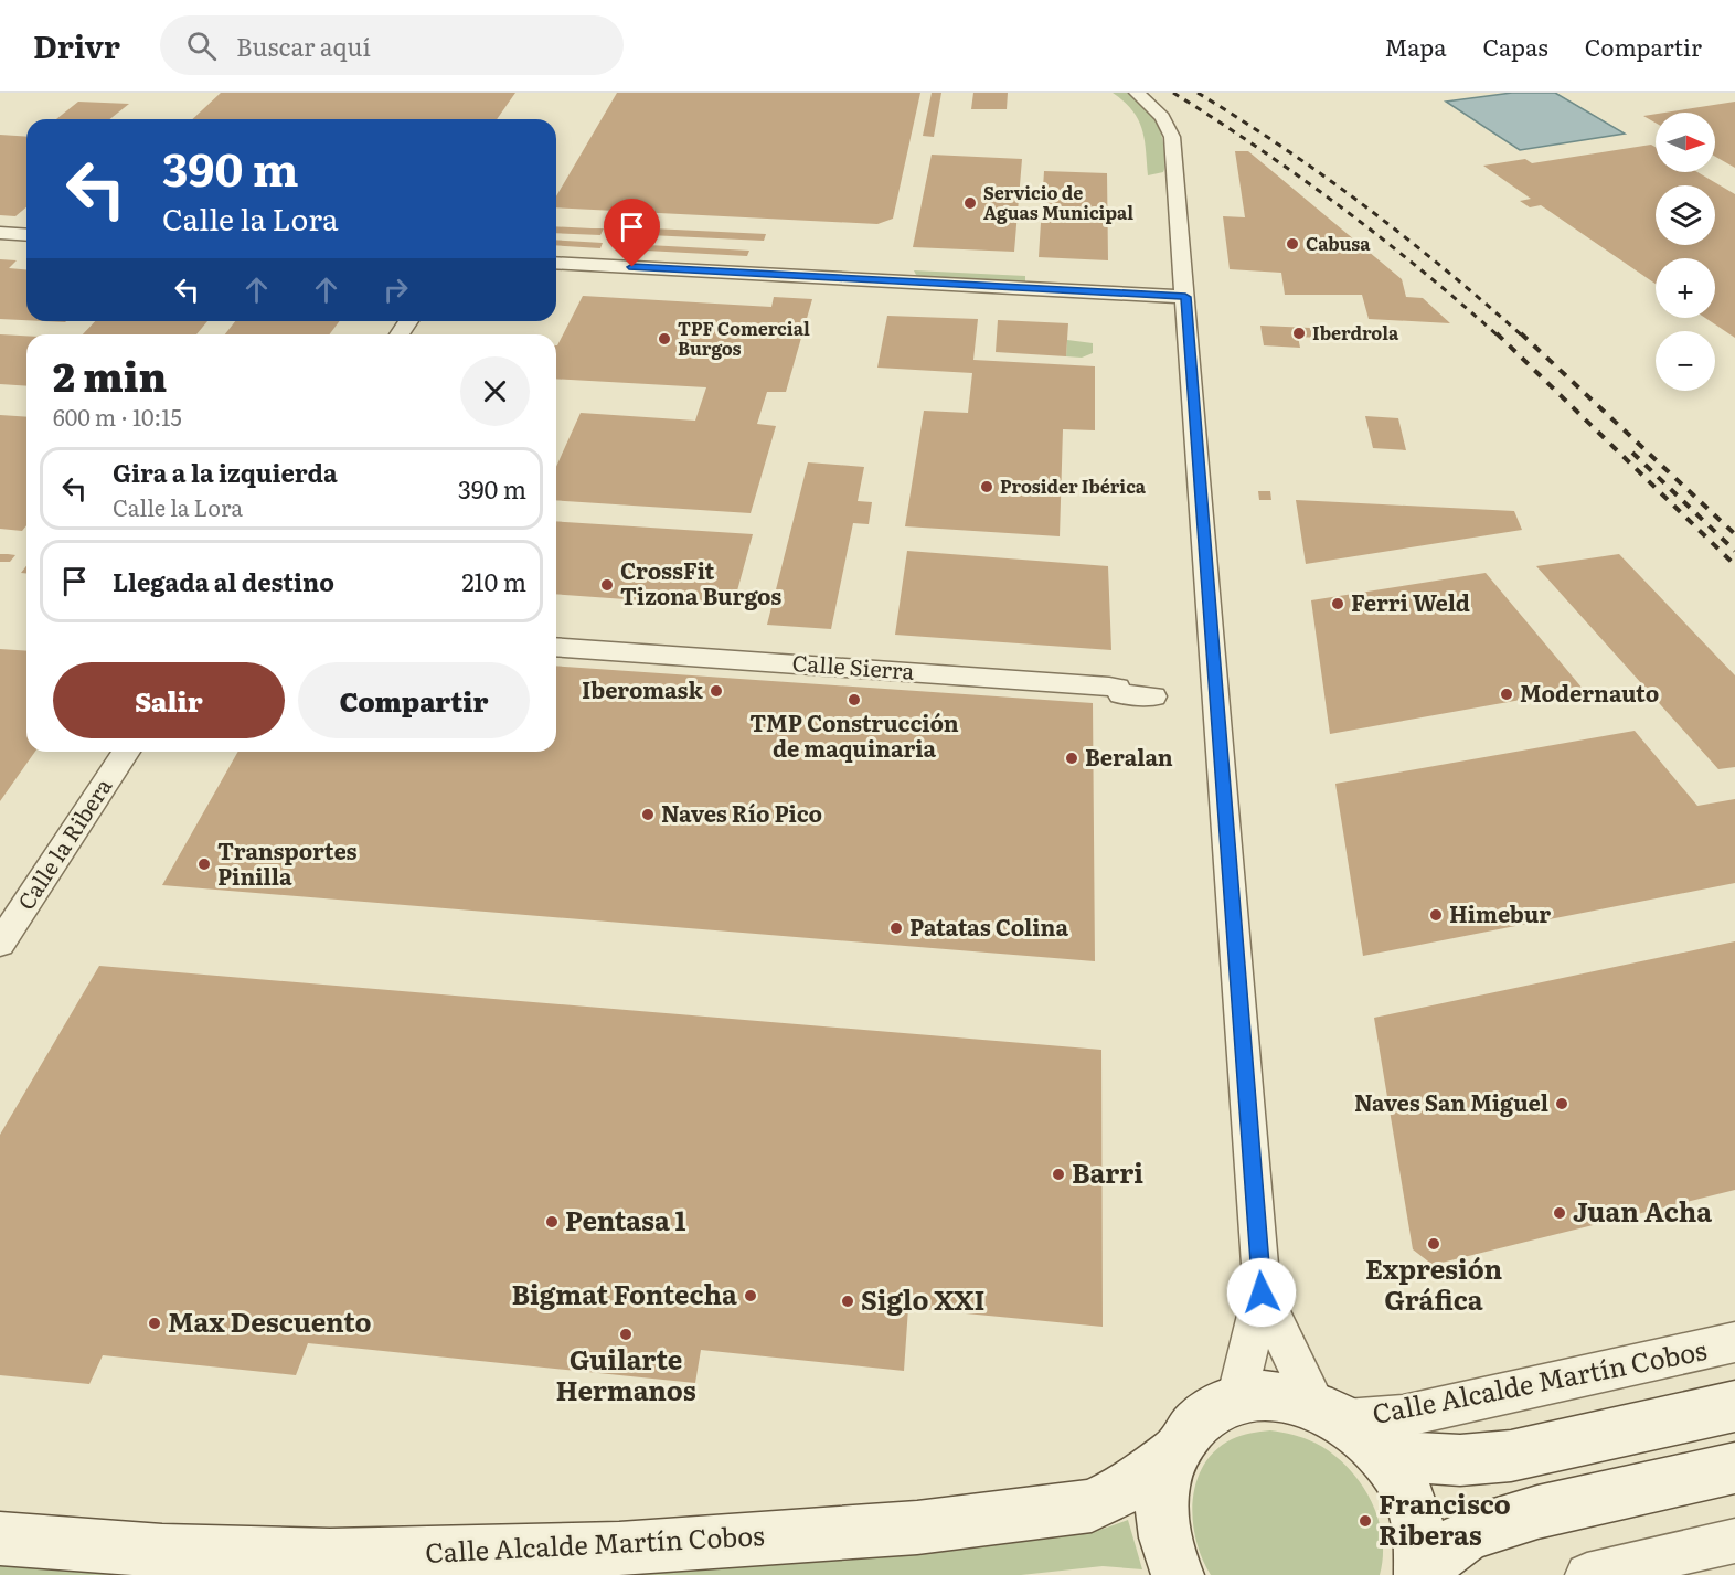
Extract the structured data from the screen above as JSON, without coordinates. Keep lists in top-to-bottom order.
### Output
{
  "streets": {
    "main road": ["Calle Alcalde Martín Cobos"],
    "street": ["Calle Sierra", "Calle la Ribera"]
  },
  "places": [
    "Servicio de Aguas Municipal",
    "Cabusa",
    "Iberdrola",
    "TPF Comercial Burgos",
    "Prosider Ibérica",
    "CrossFit Tizona Burgos",
    "Ferri Weld",
    "Iberomask",
    "Modernauto",
    "TMP Construcción de maquinaria",
    "Beralan",
    "Naves Río Pico",
    "Transportes Pinilla",
    "Himebur",
    "Patatas Colina",
    "Naves San Miguel",
    "Barri",
    "Juan Acha",
    "Pentasa 1",
    "Expresión Gráfica",
    "Bigmat Fontecha",
    "Siglo XXI",
    "Max Descuento",
    "Guilarte Hermanos",
    "Francisco Riberas"
  ],
  "north": "right",
  "page": {
    "header": "Drivr",
    "search": "Buscar aquí",
    "nav": ["Mapa", "Capas", "Compartir"],
    "map_buttons": ["+", "−"],
    "turn": ["390 m", "Calle la Lora"],
    "heading": ["2 min", "600 m · 10:15"],
    "list": [
      {
        "name": "Gira a la izquierda",
        "note": "Calle la Lora",
        "value": "390 m"
      },
      {
        "name": "Llegada al destino",
        "value": "210 m"
      }
    ],
    "buttons": ["Salir", "Compartir"]
  }
}
